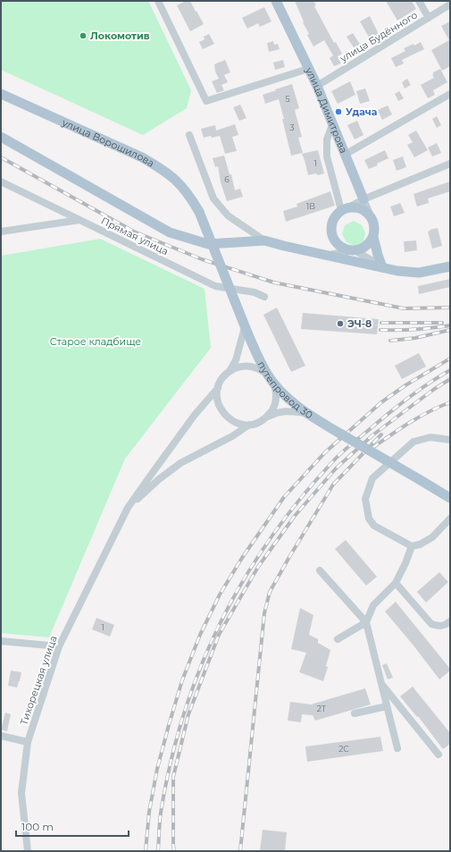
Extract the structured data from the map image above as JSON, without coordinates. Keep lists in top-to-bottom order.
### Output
{
  "streets": {
    "main road": ["улица Димитрова", "улица Ворошилова", "путепровод 30"],
    "street": ["улица Будённого", "Прямая улица", "Тихорецкая улица"]
  },
  "crossings": [
    ["улица Будённого", "улица Димитрова"],
    ["улица Ворошилова", "путепровод 30"]
  ],
  "parks": ["Старое кладбище"],
  "places": ["Локомотив", "Удача", "ЭЧ-8"],
  "house_numbers": [
    "5",
    "3",
    "1",
    "6",
    "1В",
    "1",
    "2Т",
    "2С"
  ],
  "scale_bar": "100 m"
}
